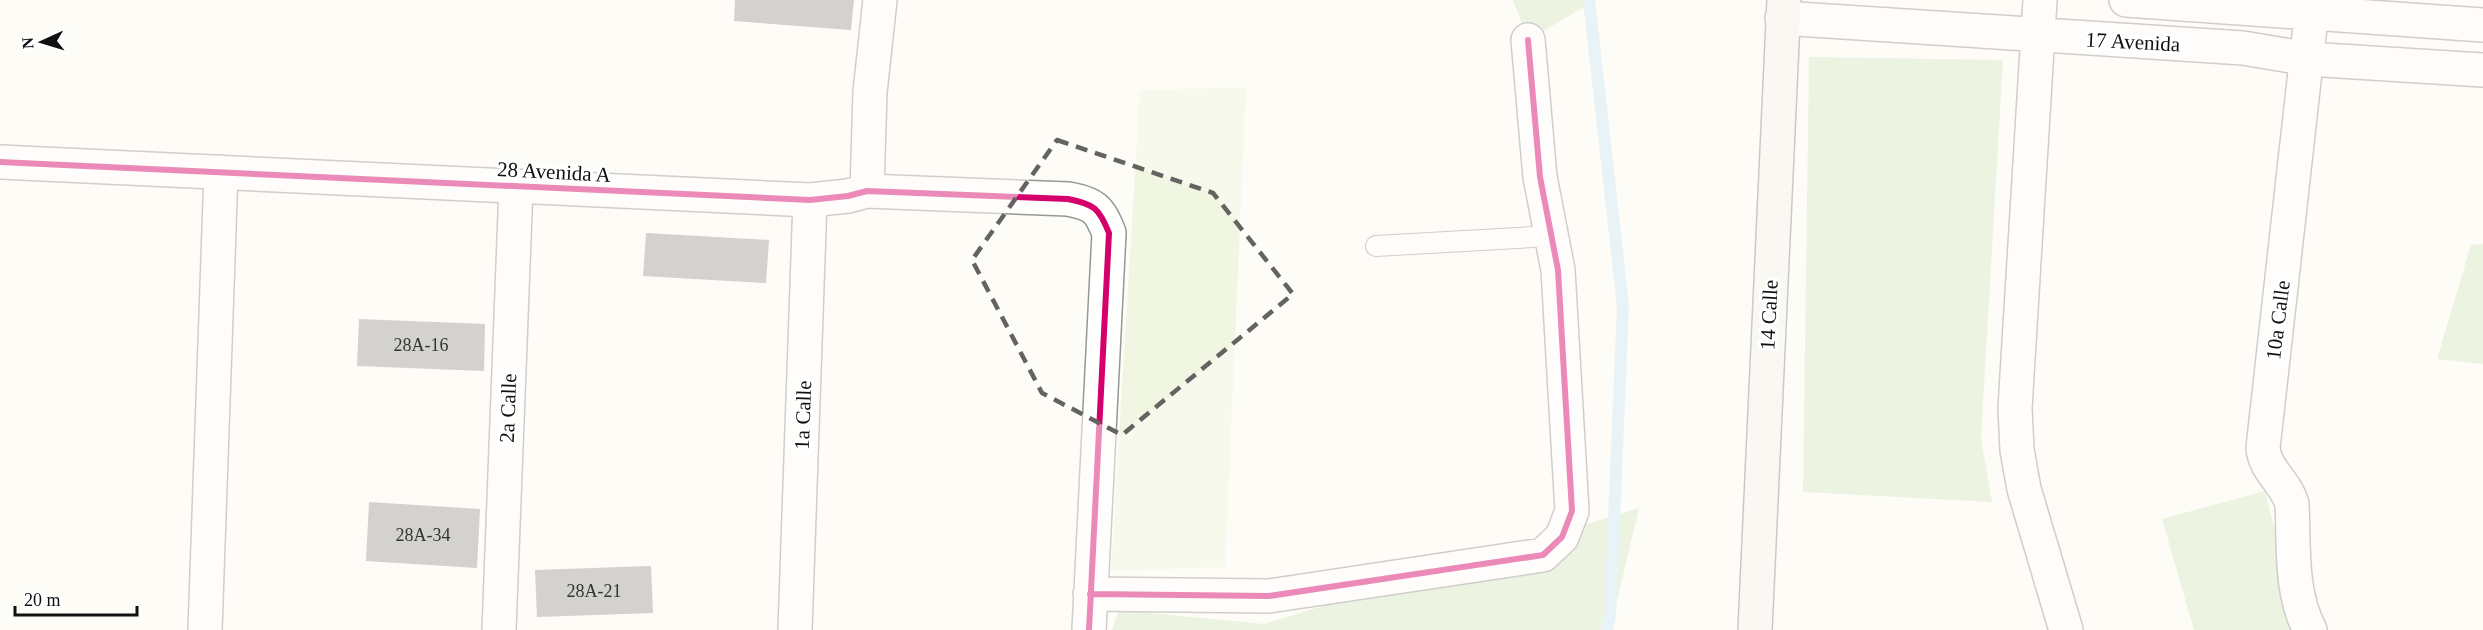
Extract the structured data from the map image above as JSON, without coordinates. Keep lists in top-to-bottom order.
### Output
{
  "streets": {
    "street": [
      "17 Avenida",
      "28 Avenida A",
      "14 Calle",
      "10a Calle",
      "2a Calle",
      "1a Calle"
    ]
  },
  "crossings": [
    ["17 Avenida", "14 Calle"],
    ["17 Avenida", "10a Calle"],
    ["28 Avenida A", "2a Calle"],
    ["28 Avenida A", "1a Calle"]
  ],
  "house_numbers": ["28A-16", "28A-34", "28A-21"],
  "scale_bar": "20 m",
  "north": "left"
}
